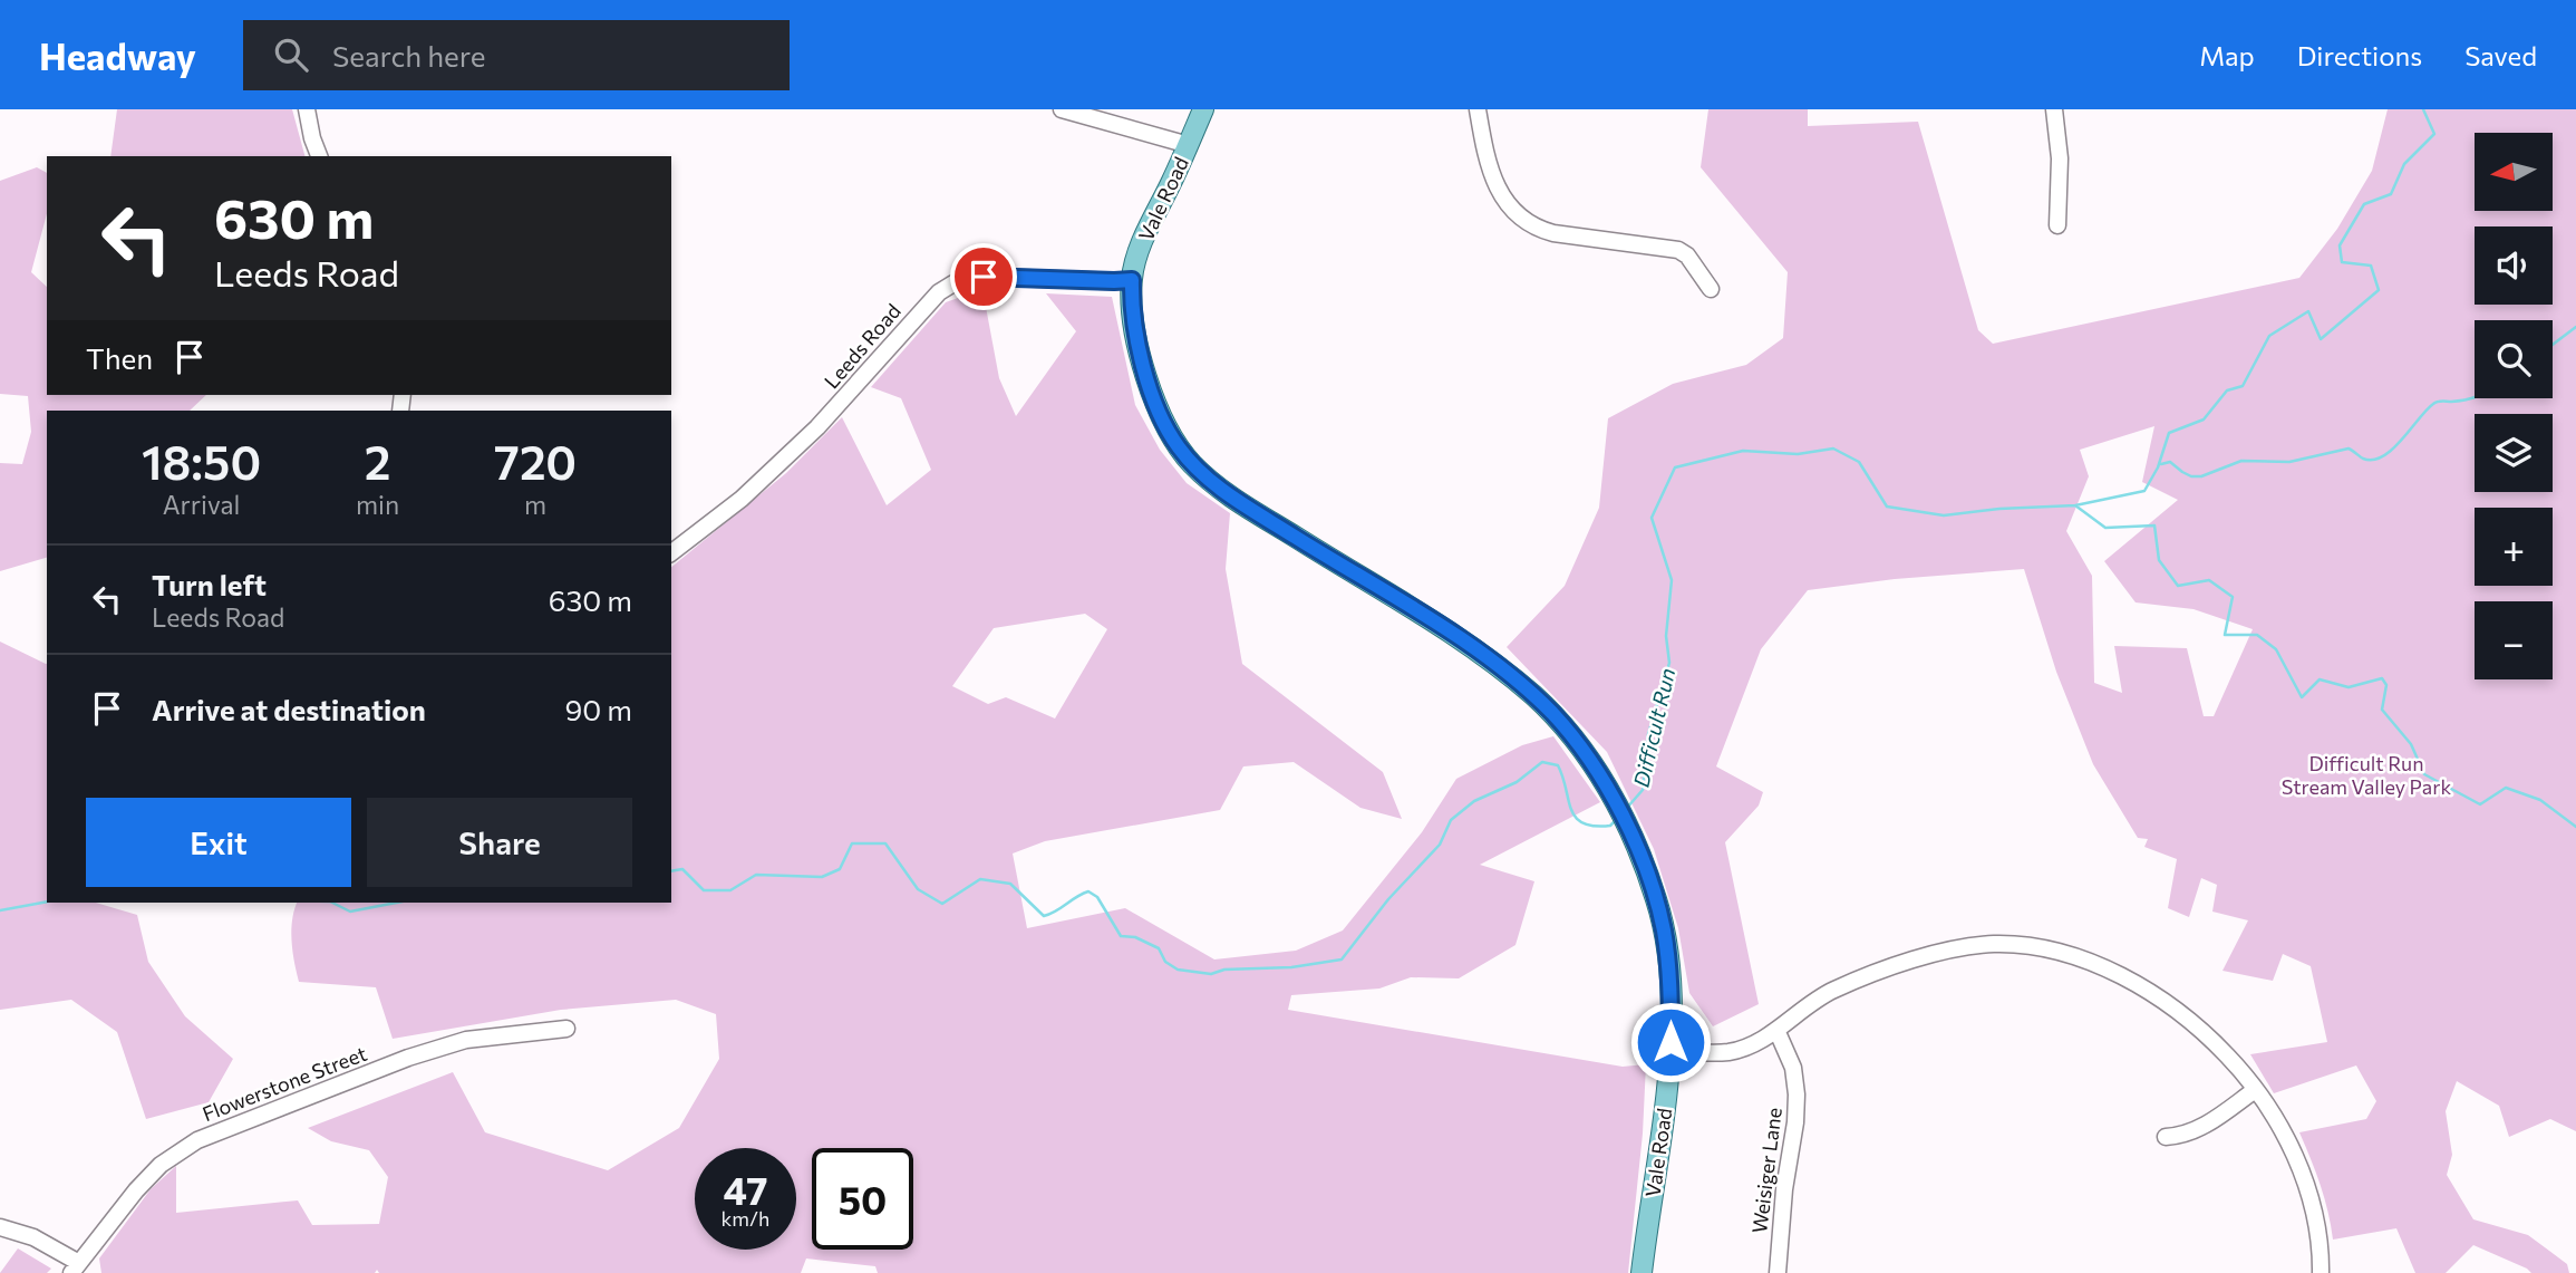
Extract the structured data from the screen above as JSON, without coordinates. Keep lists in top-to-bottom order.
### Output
{
  "streets": {
    "main road": ["Vale Road"],
    "street": ["Leeds Road", "Flowerstone Street", "Weisiger Lane"]
  },
  "crossings": [
    ["Vale Road", "Leeds Road"]
  ],
  "water": ["Difficult Run"],
  "parks": ["Difficult Run Stream Valley Park"],
  "north": "left",
  "page": {
    "header": "Headway",
    "search": "Search here",
    "nav": ["Map", "Directions", "Saved"],
    "map_buttons": ["+", "−"],
    "turn": ["630 m", "Leeds Road"],
    "then": "Then",
    "eta": [
      "18:50",
      "Arrival",
      "2",
      "min",
      "720",
      "m"
    ],
    "list": [
      {
        "name": "Turn left",
        "note": "Leeds Road",
        "value": "630 m"
      },
      {
        "name": "Arrive at destination",
        "value": "90 m"
      }
    ],
    "buttons": ["Exit", "Share"],
    "speed": "47 km/h",
    "limit": "50"
  }
}
